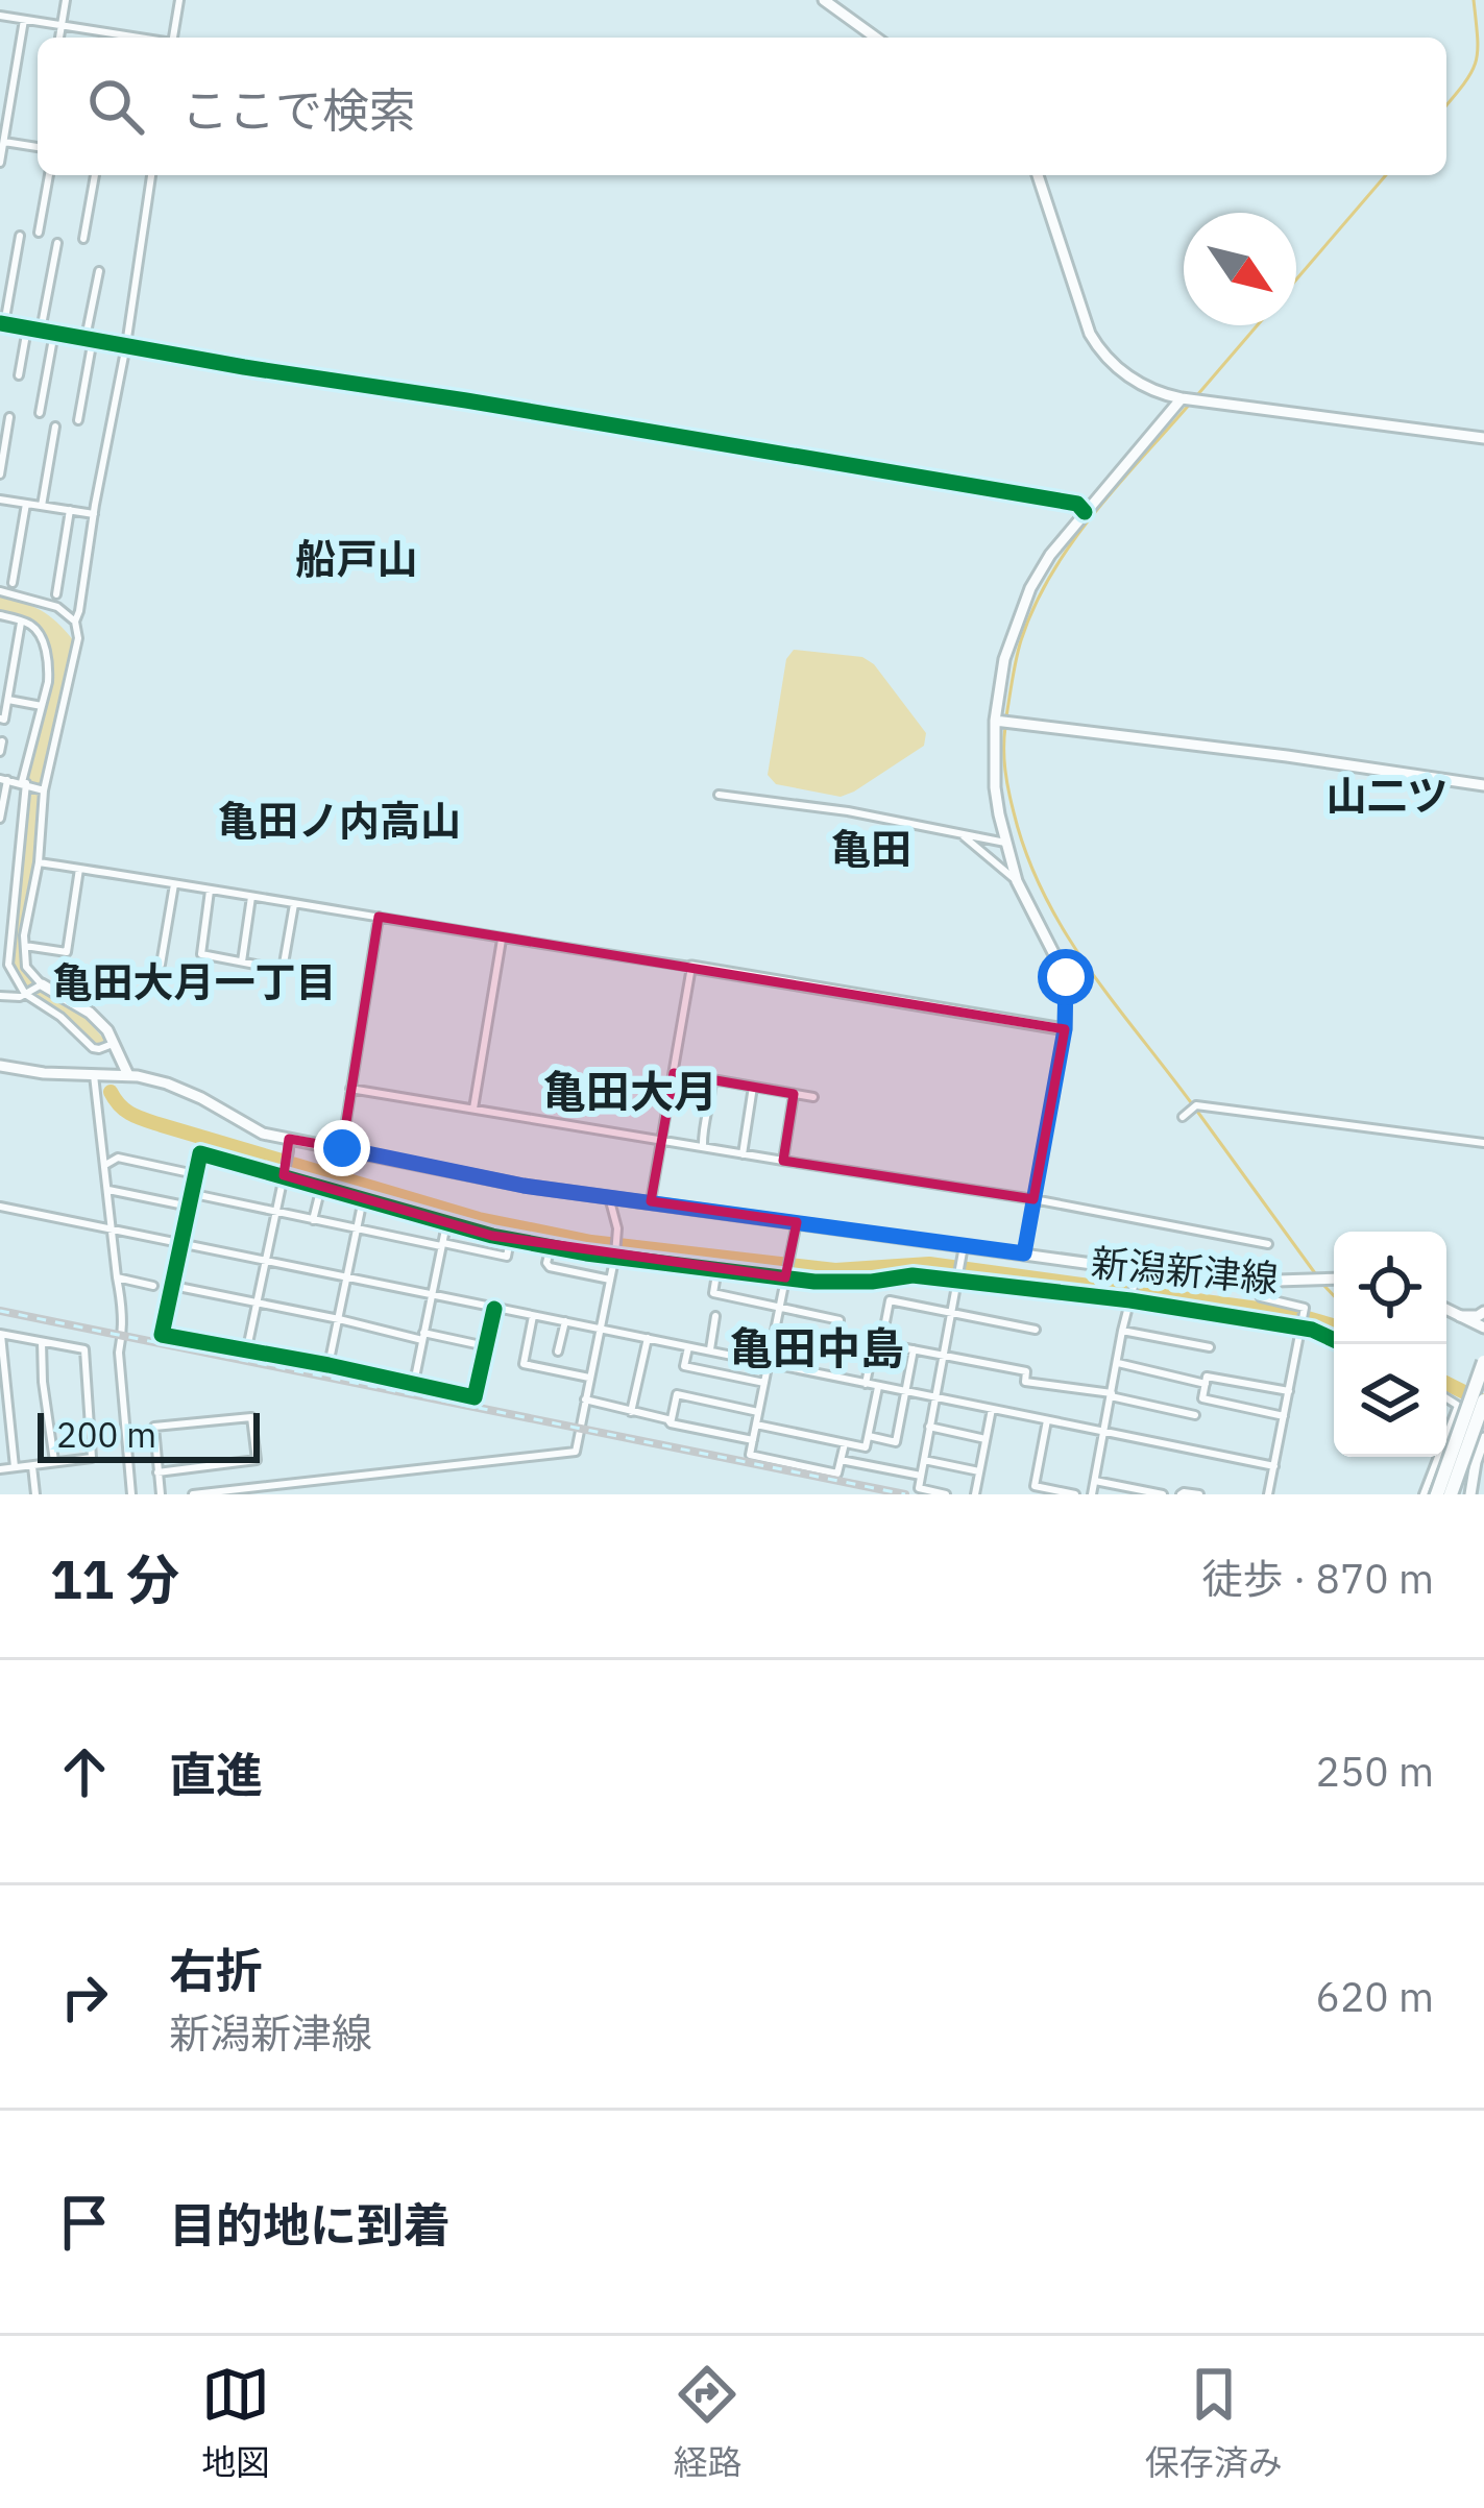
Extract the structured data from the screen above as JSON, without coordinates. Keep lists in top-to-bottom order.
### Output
{
  "streets": {
    "street": ["新潟新津線"]
  },
  "districts": [
    "船戸山",
    "山二ツ",
    "亀田ノ内高山",
    "亀田",
    "亀田大月一丁目",
    "亀田大月",
    "亀田中島"
  ],
  "scale_bar": "200 m",
  "north": "bottom right",
  "page": {
    "search": "ここで検索",
    "scale": "200 m",
    "heading": ["11 分", "徒歩 · 870 m"],
    "list": [
      ["直進", "250 m"],
      ["右折", "新潟新津線", "620 m"],
      "目的地に到着"
    ],
    "nav": ["地図", "経路", "保存済み"]
  }
}
